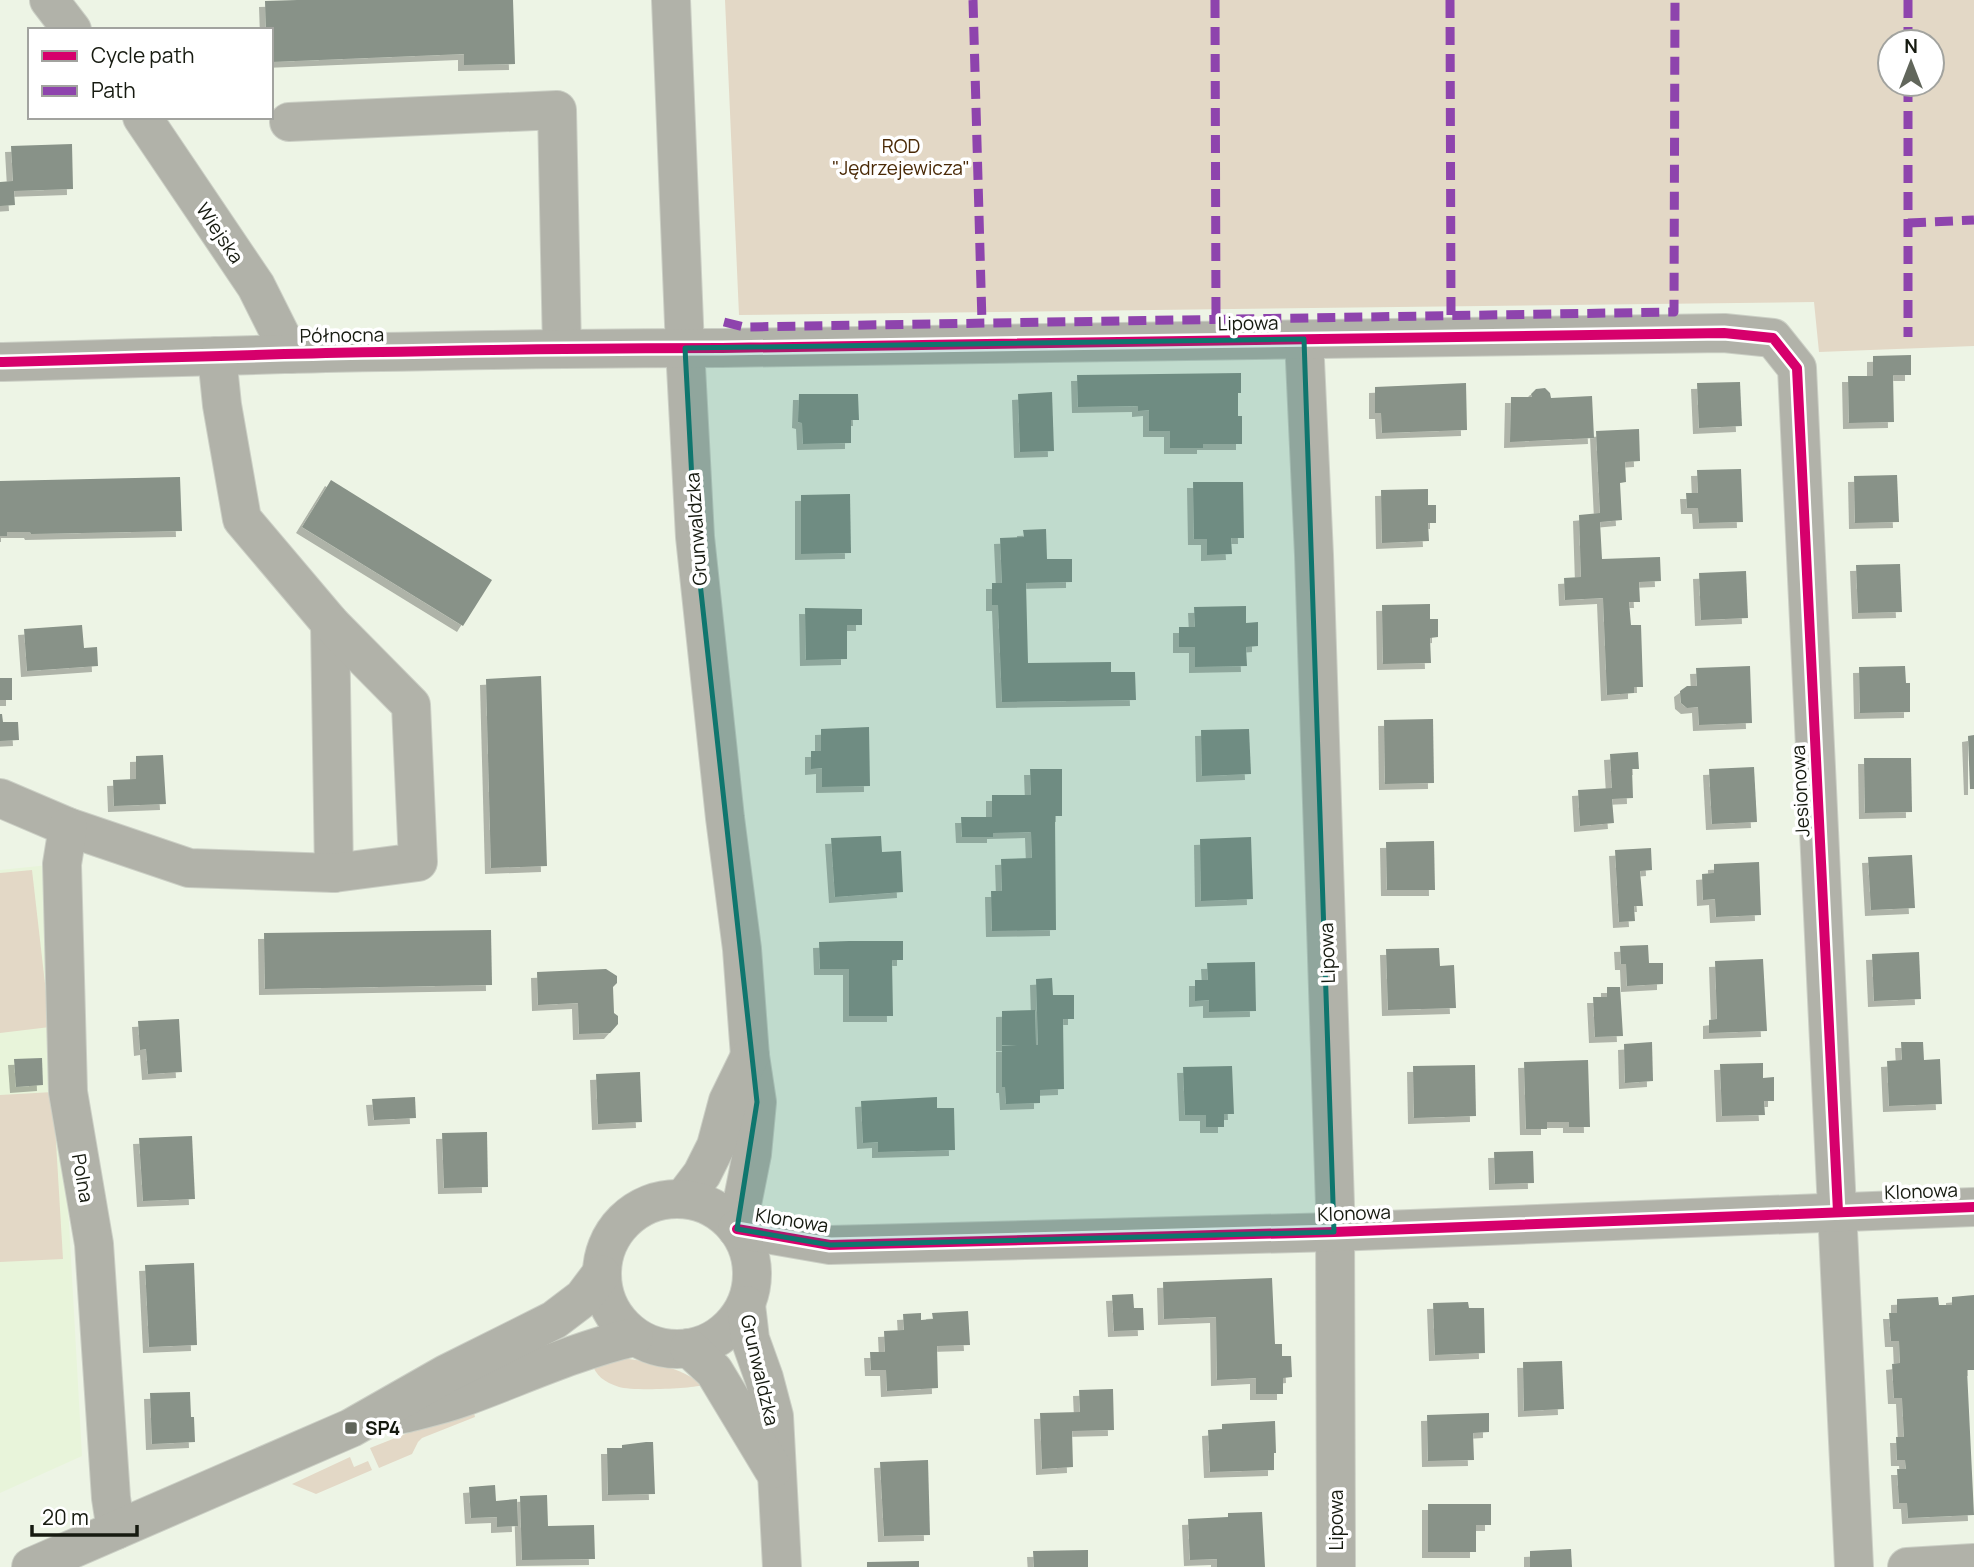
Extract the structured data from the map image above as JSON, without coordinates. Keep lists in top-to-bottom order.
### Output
{
  "streets": {
    "street": [
      "Wiejska",
      "Lipowa",
      "Północna",
      "Grunwaldzka",
      "Jesionowa",
      "Polna",
      "Klonowa"
    ]
  },
  "crossings": [
    ["Wiejska", "Północna"],
    ["Lipowa", "Północna"],
    ["Lipowa", "Grunwaldzka"],
    ["Lipowa", "Jesionowa"],
    ["Lipowa", "Klonowa"],
    ["Północna", "Grunwaldzka"],
    ["Grunwaldzka", "Klonowa"],
    ["Jesionowa", "Klonowa"]
  ],
  "parks": ["ROD \"Jędrzejewicza\""],
  "places": {
    "transit": ["SP4"]
  },
  "legend": ["Cycle path", "Path"],
  "scale_bar": "20 m",
  "north": "top"
}
